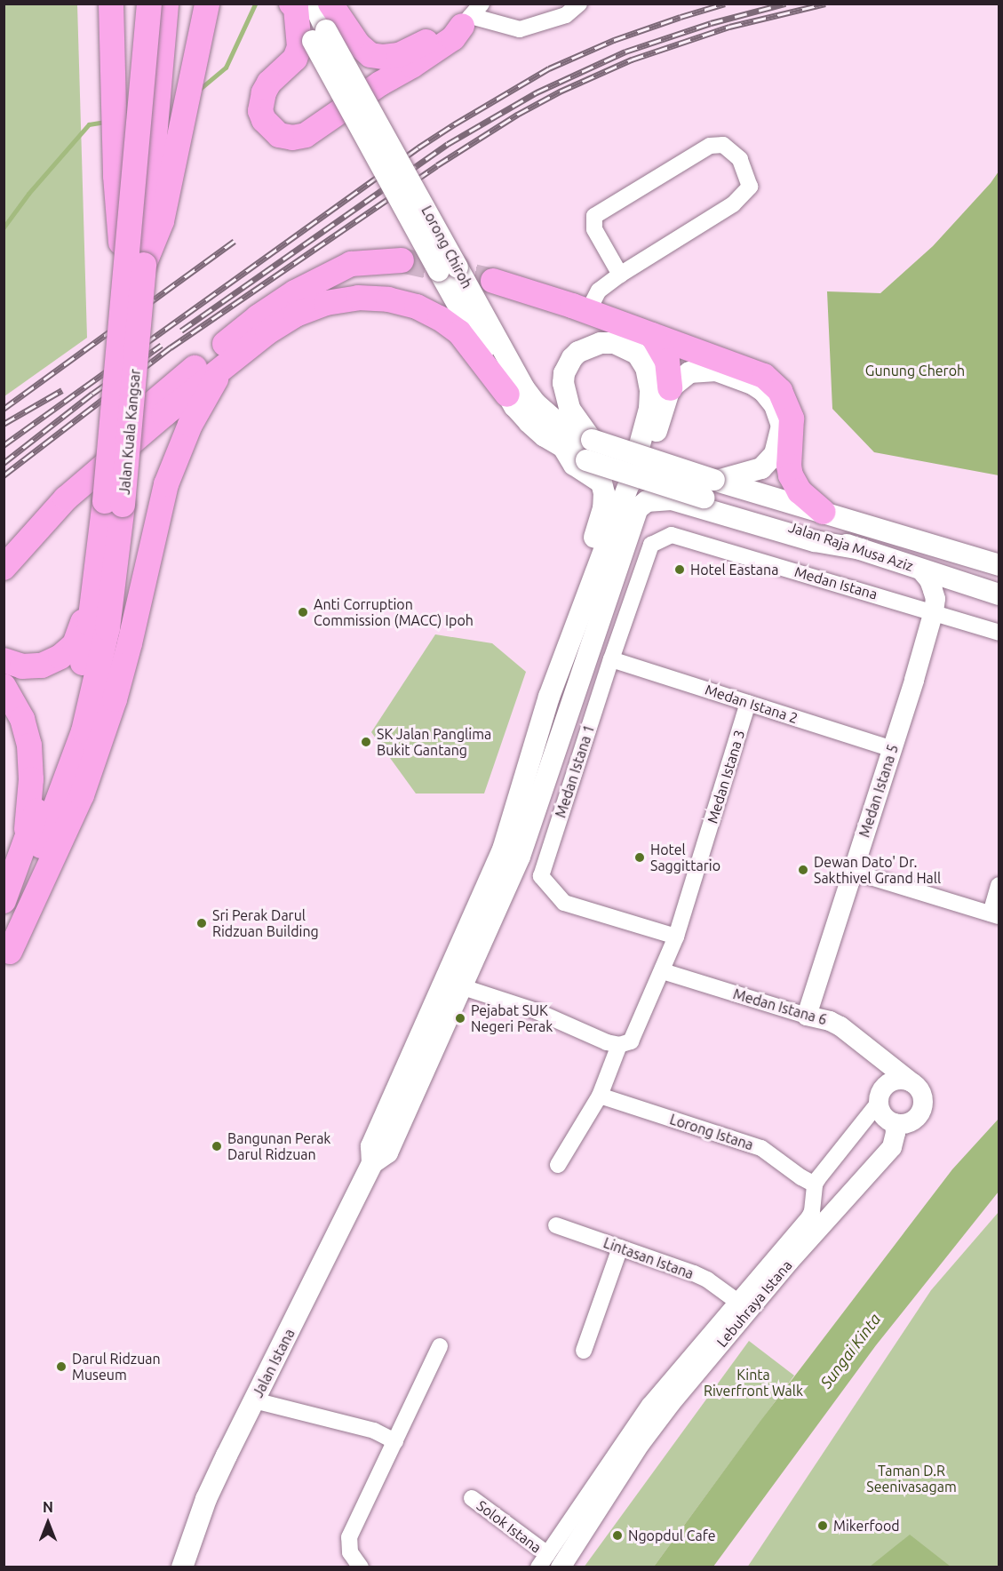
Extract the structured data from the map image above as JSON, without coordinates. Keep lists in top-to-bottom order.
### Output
{
  "streets": {
    "highway": ["Jalan Kuala Kangsar"],
    "main road": ["Lorong Chiroh", "Jalan Raja Musa Aziz", "Jalan Istana"],
    "street": [
      "Medan Istana",
      "Medan Istana 2",
      "Medan Istana 1",
      "Medan Istana 3",
      "Medan Istana 5",
      "Medan Istana 6",
      "Lorong Istana",
      "Lintasan Istana",
      "Lebuhraya Istana",
      "Solok Istana"
    ]
  },
  "crossings": [
    ["Jalan Raja Musa Aziz", "Medan Istana 5"],
    ["Medan Istana", "Medan Istana 1"],
    ["Medan Istana", "Medan Istana 5"],
    ["Medan Istana 2", "Medan Istana 1"],
    ["Medan Istana 2", "Medan Istana 3"],
    ["Medan Istana 2", "Medan Istana 5"],
    ["Medan Istana 1", "Medan Istana 3"],
    ["Medan Istana 3", "Medan Istana 6"],
    ["Medan Istana 5", "Medan Istana 6"],
    ["Medan Istana 6", "Lebuhraya Istana"],
    ["Lebuhraya Istana", "Solok Istana"]
  ],
  "water": ["Sungai Kinta"],
  "parks": ["Gunung Cheroh", "Kinta Riverfront Walk", "Taman D.R Seenivasagam"],
  "places": [
    "Hotel Eastana",
    "Anti Corruption Commission (MACC) Ipoh",
    "SK Jalan Panglima Bukit Gantang",
    "Hotel Saggittario",
    "Dewan Dato' Dr. Sakthivel Grand Hall",
    "Sri Perak Darul Ridzuan Building",
    "Pejabat SUK Negeri Perak",
    "Bangunan Perak Darul Ridzuan",
    "Darul Ridzuan Museum",
    "Mikerfood",
    "Ngopdul Cafe"
  ],
  "north": "top"
}
